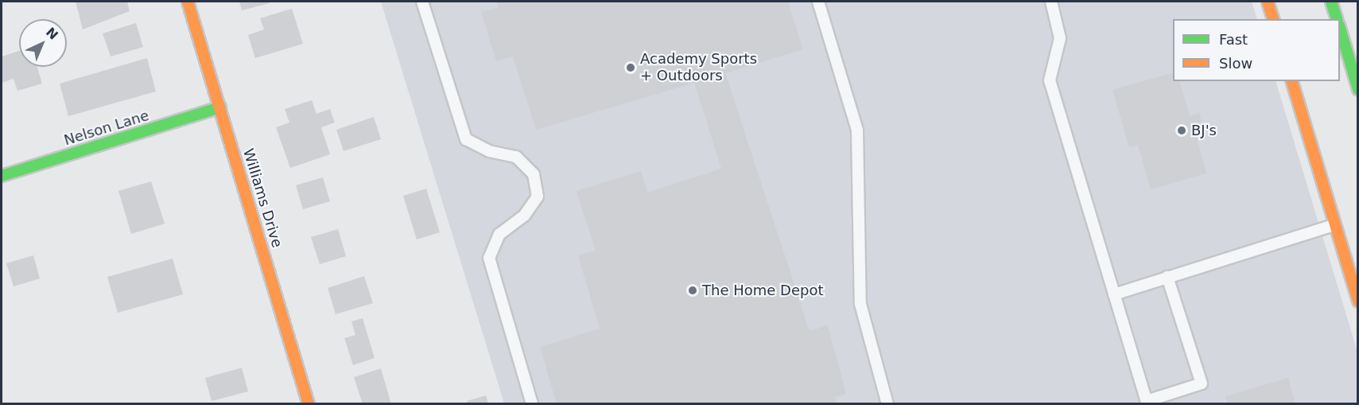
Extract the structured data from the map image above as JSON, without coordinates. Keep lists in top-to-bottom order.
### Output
{
  "streets": {
    "main road": ["Nelson Lane", "Williams Drive"]
  },
  "crossings": [
    ["Nelson Lane", "Williams Drive"]
  ],
  "places": ["Academy Sports + Outdoors", "BJ's", "The Home Depot"],
  "legend": ["Fast", "Slow"],
  "north": "top right"
}
